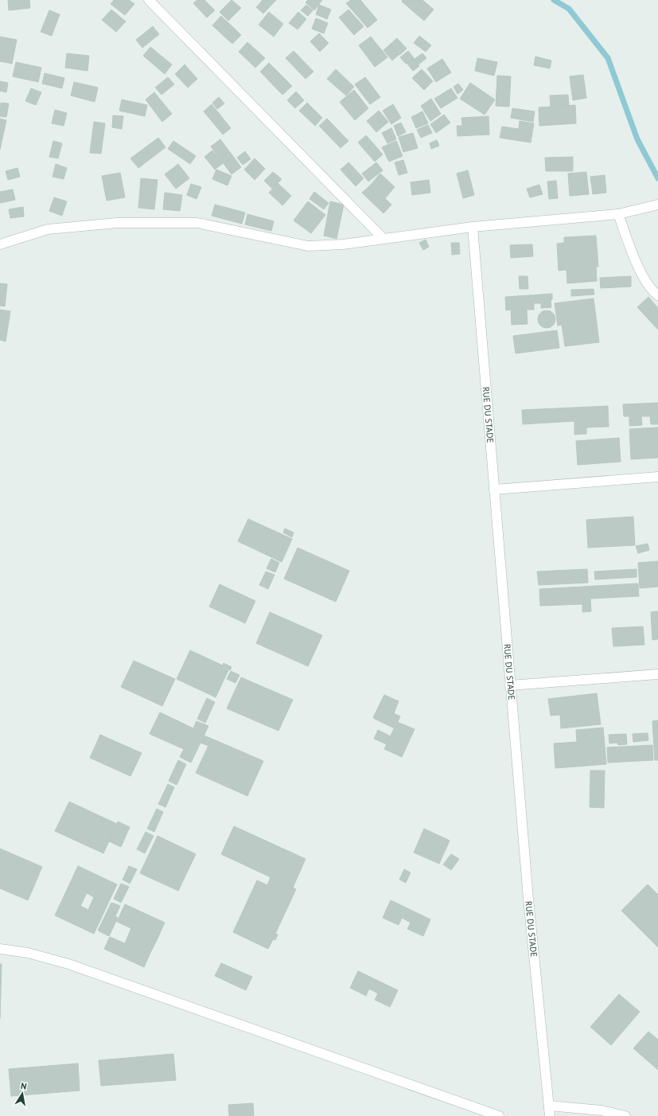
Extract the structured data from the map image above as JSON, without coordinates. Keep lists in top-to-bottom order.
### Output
{
  "streets": {
    "street": ["RUE DU STADE"]
  },
  "north": "top"
}
